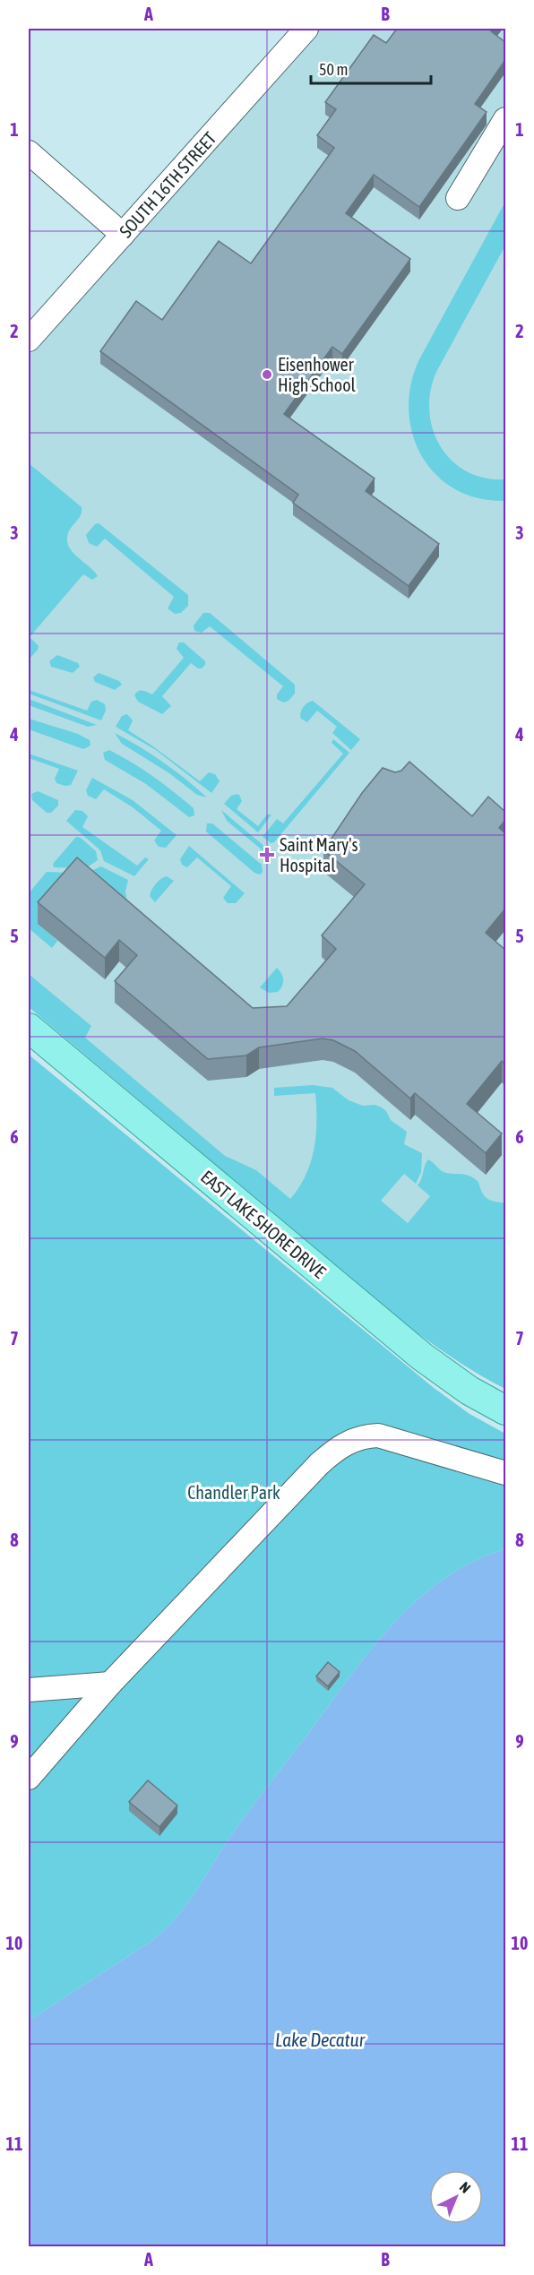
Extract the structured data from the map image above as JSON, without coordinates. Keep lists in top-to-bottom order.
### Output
{
  "streets": {
    "main road": ["EAST LAKE SHORE DRIVE"],
    "street": ["SOUTH 16TH STREET"]
  },
  "water": ["Lake Decatur"],
  "parks": ["Chandler Park"],
  "places": {
    "other": ["Eisenhower High School"],
    "health": ["Saint Mary's Hospital"]
  },
  "scale_bar": "50 m",
  "north": "top right",
  "grid": {
    "columns": ["A", "B"],
    "rows": [
      "1",
      "2",
      "3",
      "4",
      "5",
      "6",
      "7",
      "8",
      "9",
      "10",
      "11"
    ]
  }
}
